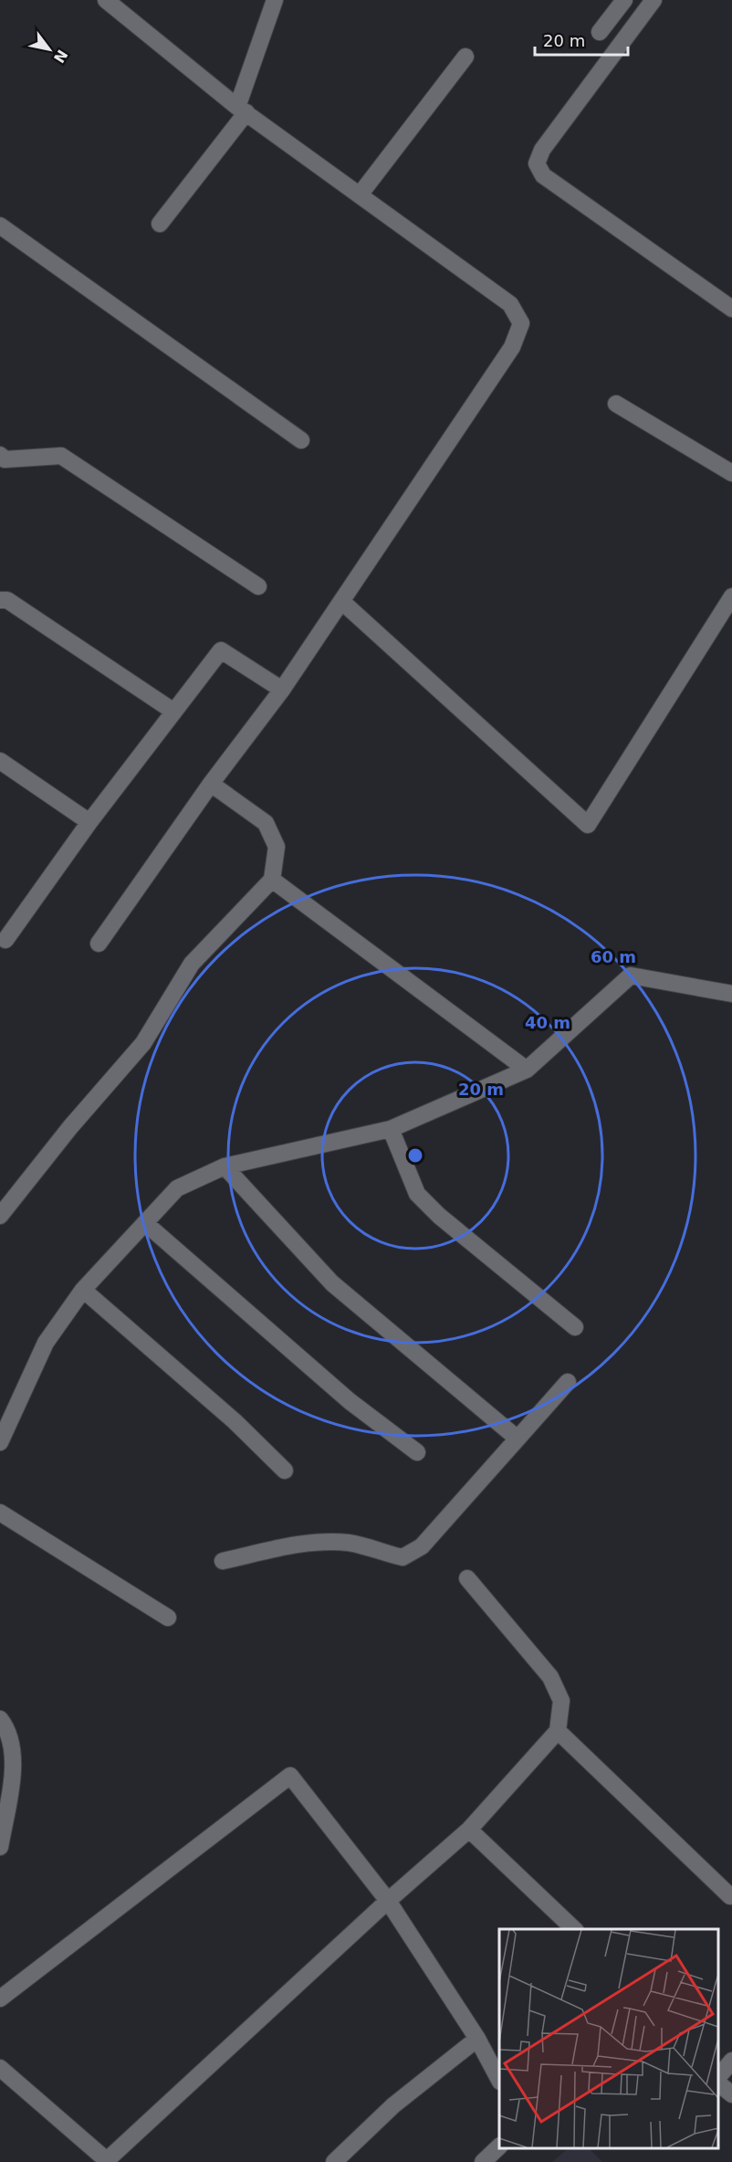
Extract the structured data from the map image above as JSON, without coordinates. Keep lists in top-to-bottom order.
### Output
{
  "scale_bar": "20 m",
  "north": "bottom right",
  "rings": ["60 m", "40 m", "20 m"]
}
